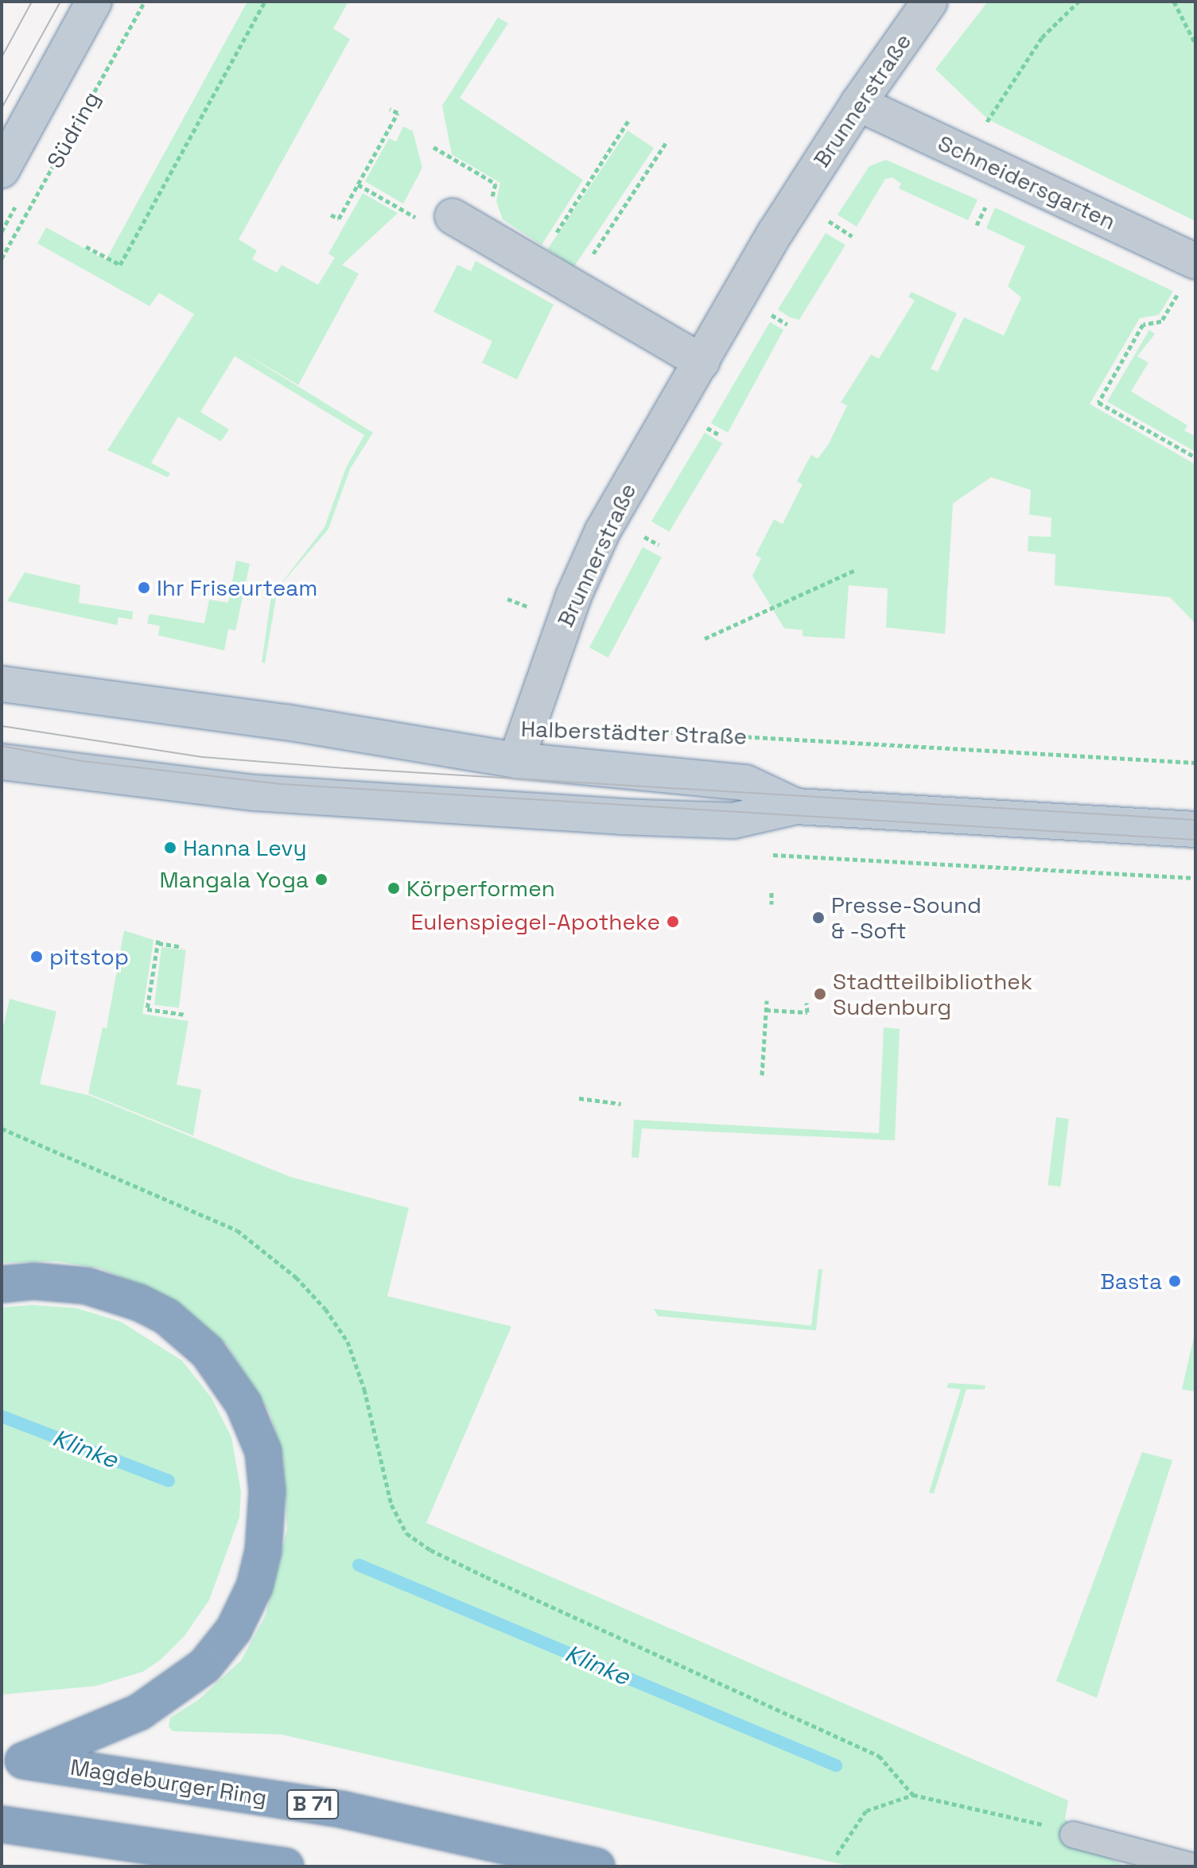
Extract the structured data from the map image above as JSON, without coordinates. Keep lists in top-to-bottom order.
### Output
{
  "streets": {
    "highway": ["Magdeburger Ring", "B 71"],
    "main road": ["Südring", "Halberstädter Straße"],
    "street": ["Brunnerstraße", "Schneidersgarten"]
  },
  "crossings": [
    ["Brunnerstraße", "Schneidersgarten"],
    ["Brunnerstraße", "Halberstädter Straße"]
  ],
  "water": ["Klinke"],
  "places": [
    "Ihr Friseurteam",
    "Hanna Levy",
    "Mangala Yoga",
    "Körperformen",
    "Presse-Sound & -Soft",
    "Eulenspiegel-Apotheke",
    "pitstop",
    "Stadtteilbibliothek Sudenburg",
    "Basta"
  ]
}
